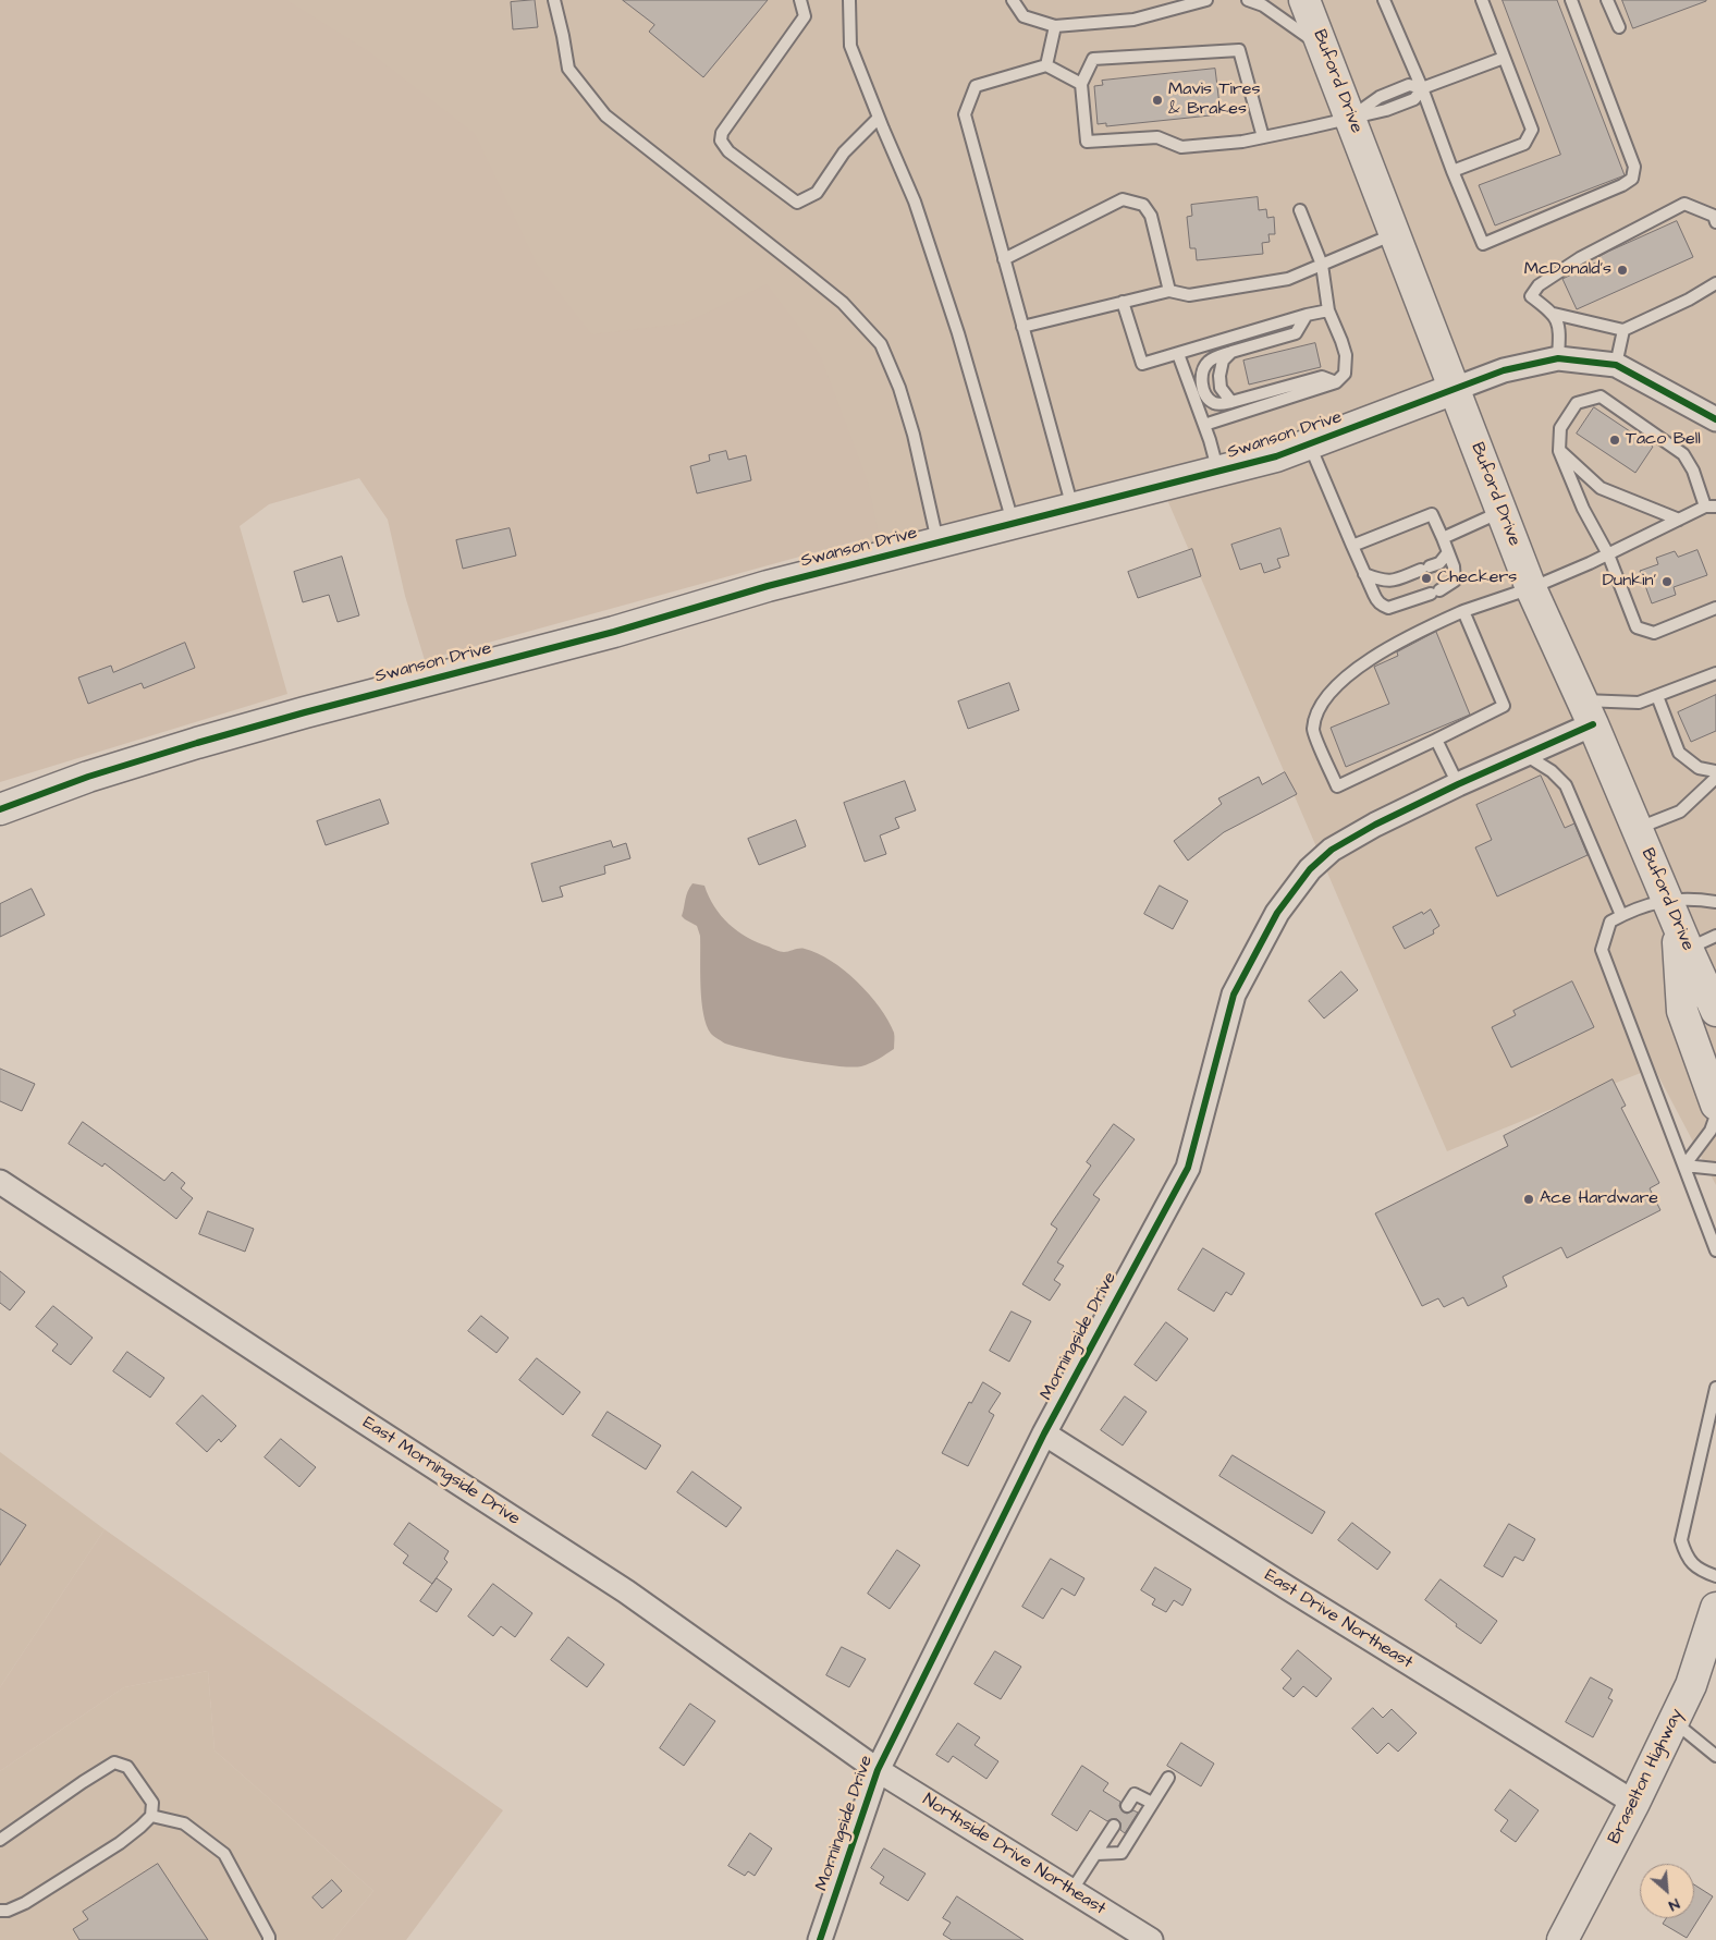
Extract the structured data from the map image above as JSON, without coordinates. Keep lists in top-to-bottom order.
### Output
{
  "streets": {
    "main road": ["Buford Drive", "Swanson Drive", "Braselton Highway"],
    "street": [
      "Morningside Drive",
      "East Morningside Drive",
      "East Drive Northeast",
      "Northside Drive Northeast"
    ]
  },
  "crossings": [
    ["Buford Drive", "Swanson Drive"],
    ["Morningside Drive", "East Morningside Drive"],
    ["Morningside Drive", "East Drive Northeast"],
    ["Morningside Drive", "Northside Drive Northeast"],
    ["East Morningside Drive", "Northside Drive Northeast"],
    ["East Drive Northeast", "Braselton Highway"]
  ],
  "places": [
    "Mavis Tires & Brakes",
    "McDonald's",
    "Taco Bell",
    "Checkers",
    "Dunkin'",
    "Ace Hardware"
  ],
  "north": "bottom right"
}
